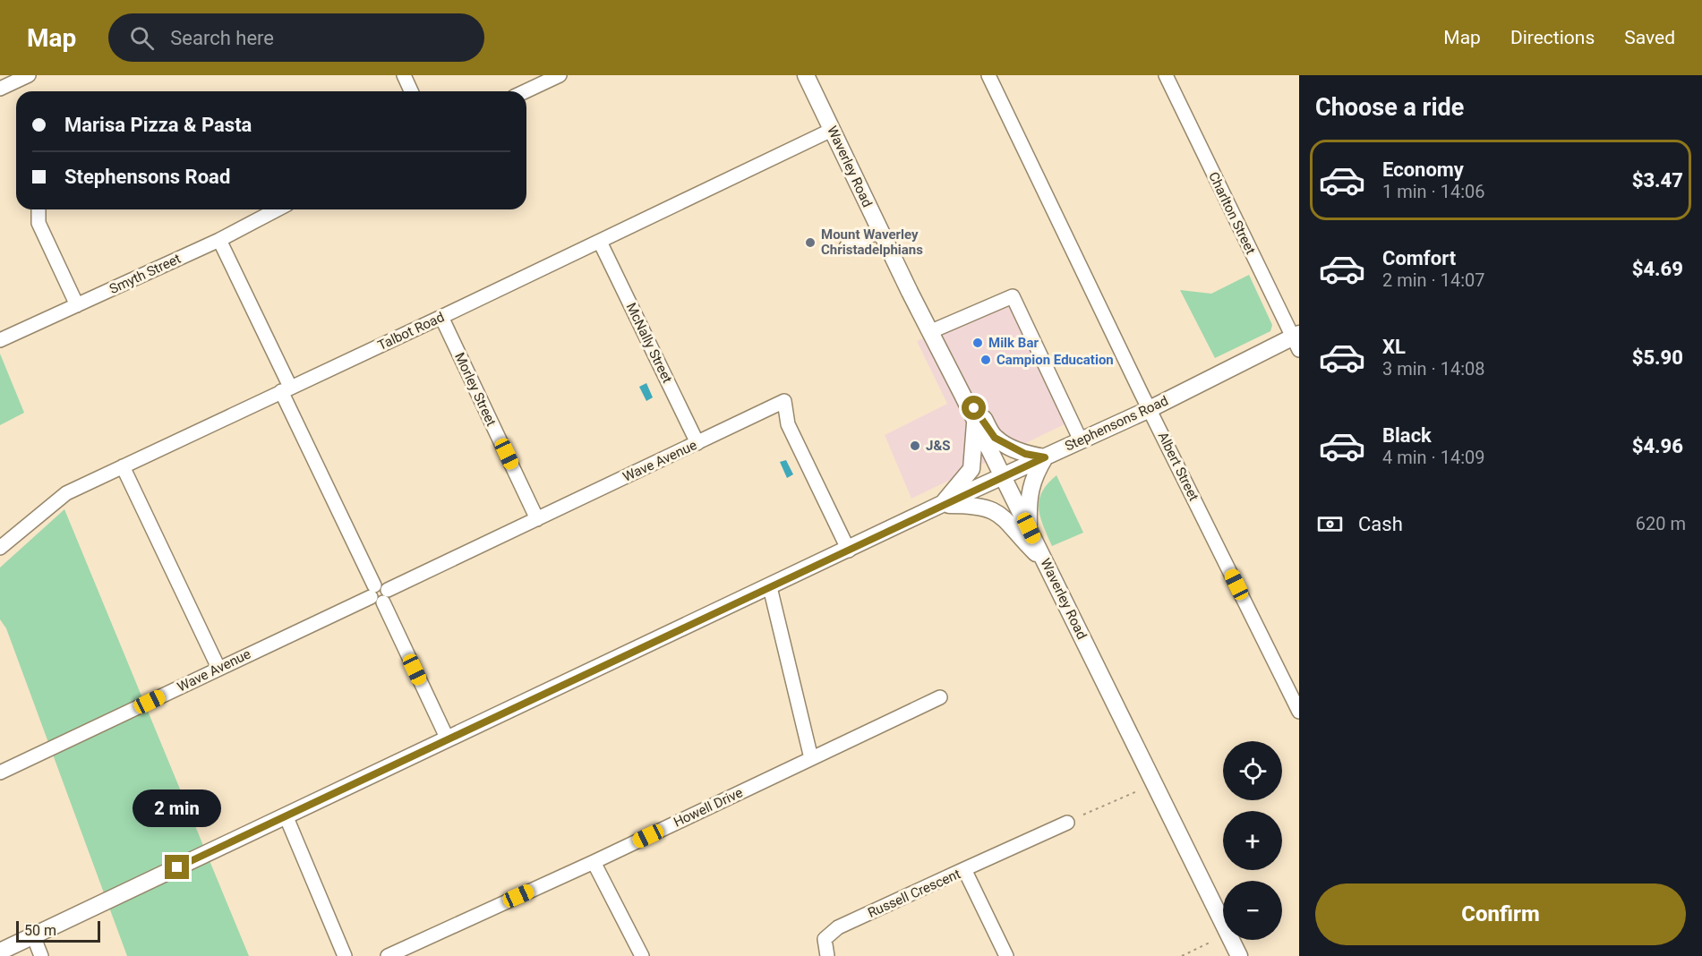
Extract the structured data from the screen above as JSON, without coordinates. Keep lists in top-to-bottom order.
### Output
{
  "streets": {
    "main road": ["Waverley Road", "Stephensons Road"],
    "street": [
      "Charlton Street",
      "Smyth Street",
      "Talbot Road",
      "McNally Street",
      "Morley Street",
      "Wave Avenue",
      "Albert Street",
      "Howell Drive",
      "Russell Crescent"
    ]
  },
  "crossings": [
    ["Waverley Road", "Talbot Road"],
    ["Waverley Road", "Stephensons Road"],
    ["Charlton Street", "Stephensons Road"],
    ["Talbot Road", "McNally Street"],
    ["Talbot Road", "Morley Street"],
    ["McNally Street", "Wave Avenue"],
    ["Morley Street", "Wave Avenue"],
    ["Stephensons Road", "Wave Avenue"],
    ["Stephensons Road", "Albert Street"]
  ],
  "places": [
    "Mount Waverley Christadelphians",
    "Milk Bar",
    "Campion Education",
    "J&S"
  ],
  "scale_bar": "50 m",
  "page": {
    "header": "Map",
    "search": "Search here",
    "nav": ["Map", "Directions", "Saved"],
    "heading": "Choose a ride",
    "banner": ["Marisa Pizza & Pasta", "Stephensons Road"],
    "list": [
      {
        "name": "Economy",
        "note": "1 min · 14:06",
        "value": "$3.47"
      },
      {
        "name": "Comfort",
        "note": "2 min · 14:07",
        "value": "$4.69"
      },
      {
        "name": "XL",
        "note": "3 min · 14:08",
        "value": "$5.90"
      },
      {
        "name": "Black",
        "note": "4 min · 14:09",
        "value": "$4.96"
      }
    ],
    "pay": ["Cash", "620 m"],
    "map_buttons": ["+", "−"],
    "bubble": "2 min",
    "buttons": "Confirm",
    "scale": "50 m"
  }
}
